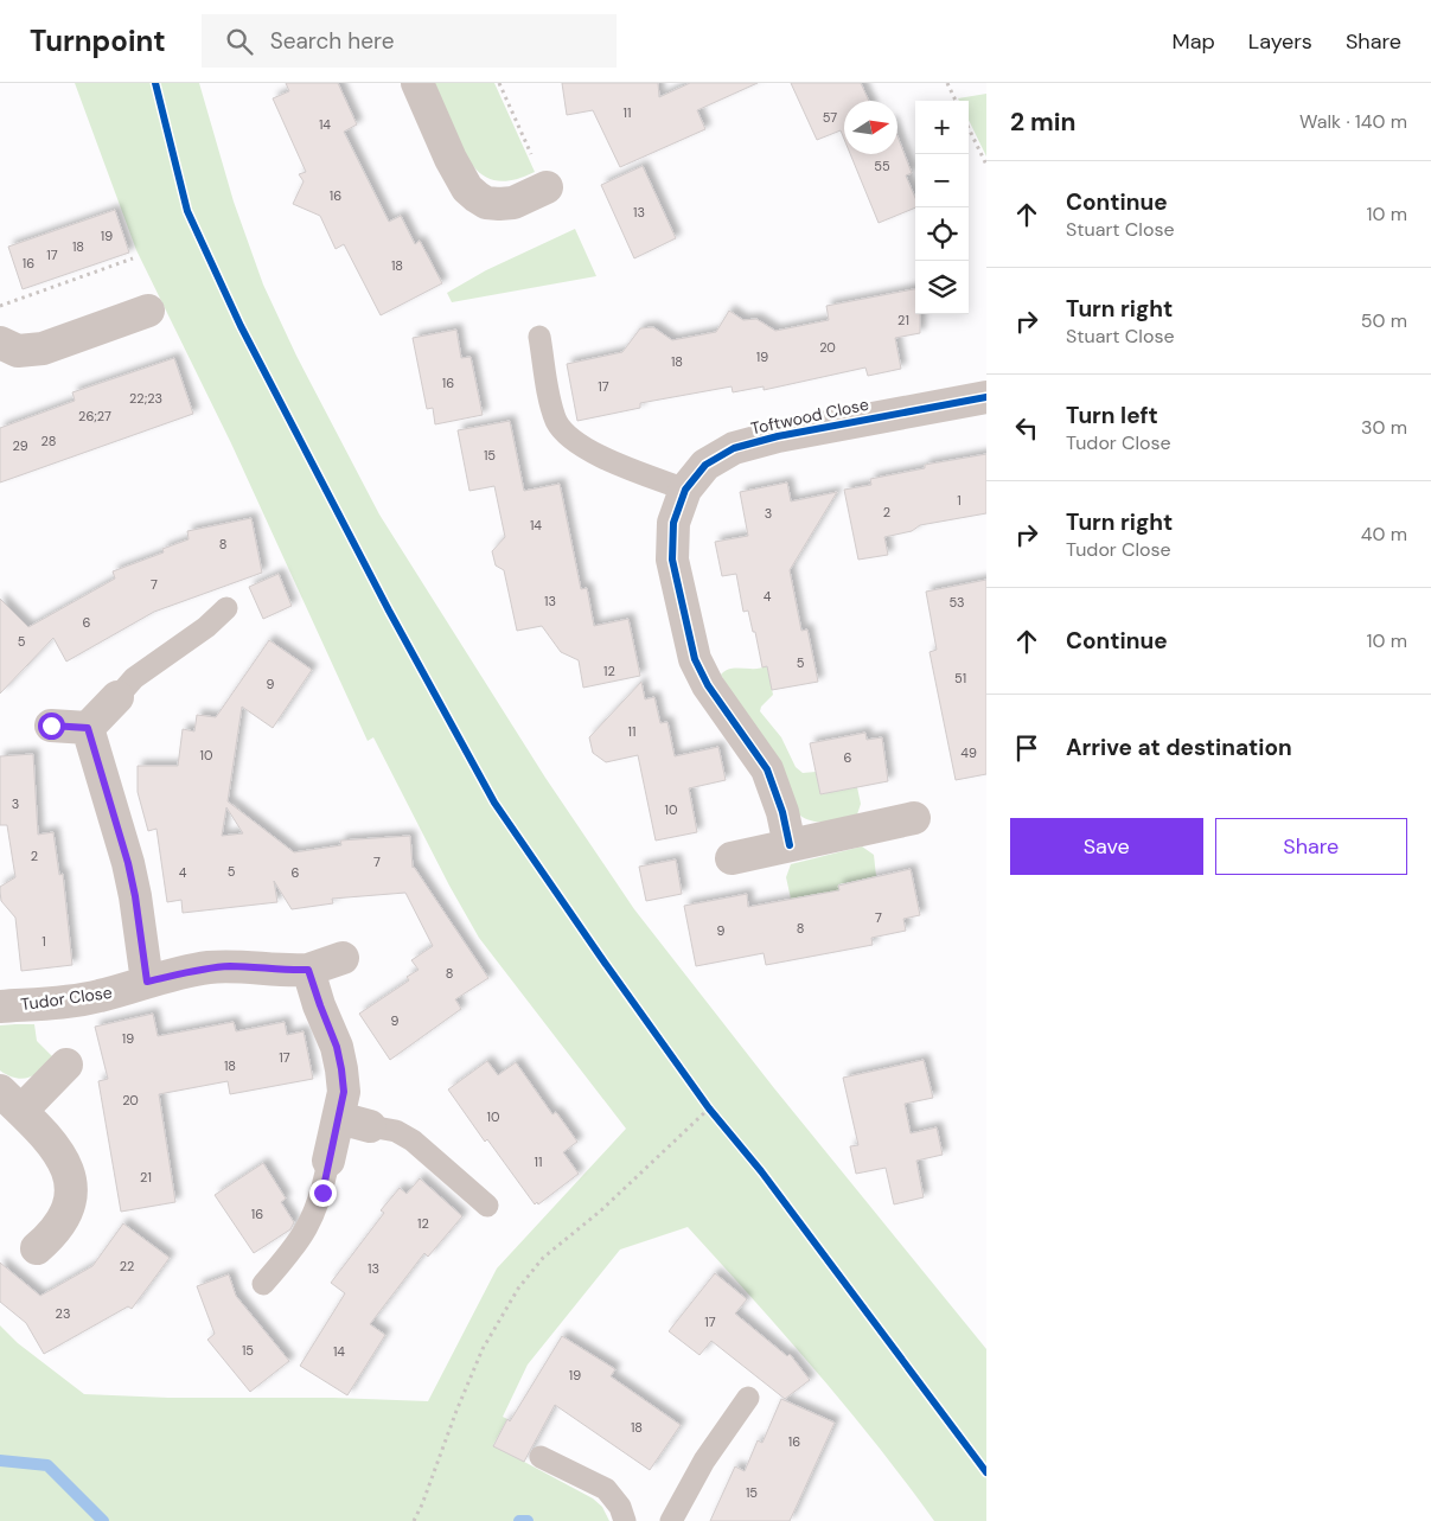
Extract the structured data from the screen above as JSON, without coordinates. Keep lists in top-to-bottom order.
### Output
{
  "streets": {
    "street": ["Toftwood Close", "Tudor Close"]
  },
  "house_numbers": [
    "11",
    "57",
    "14",
    "55",
    "16",
    "13",
    "19",
    "18",
    "17",
    "16",
    "18",
    "21",
    "20",
    "19",
    "18",
    "16",
    "17",
    "22;23",
    "26;27",
    "28",
    "29",
    "15",
    "1",
    "2",
    "3",
    "14",
    "8",
    "7",
    "4",
    "13",
    "53",
    "6",
    "5",
    "5",
    "12",
    "51",
    "9",
    "11",
    "49",
    "10",
    "6",
    "3",
    "10",
    "2",
    "7",
    "5",
    "4",
    "6",
    "7",
    "8",
    "9",
    "1",
    "8",
    "9",
    "19",
    "17",
    "18",
    "20",
    "10",
    "11",
    "21",
    "16",
    "12",
    "22",
    "13",
    "23",
    "17",
    "15",
    "14",
    "19",
    "18",
    "16",
    "15"
  ],
  "north": "right",
  "page": {
    "header": "Turnpoint",
    "search": "Search here",
    "nav": ["Map", "Layers", "Share"],
    "heading": ["2 min", "Walk · 140 m"],
    "map_buttons": ["+", "−"],
    "list": [
      ["Continue", "Stuart Close", "10 m"],
      ["Turn right", "Stuart Close", "50 m"],
      ["Turn left", "Tudor Close", "30 m"],
      ["Turn right", "Tudor Close", "40 m"],
      ["Continue", "10 m"],
      "Arrive at destination"
    ],
    "buttons": ["Save", "Share"]
  }
}
